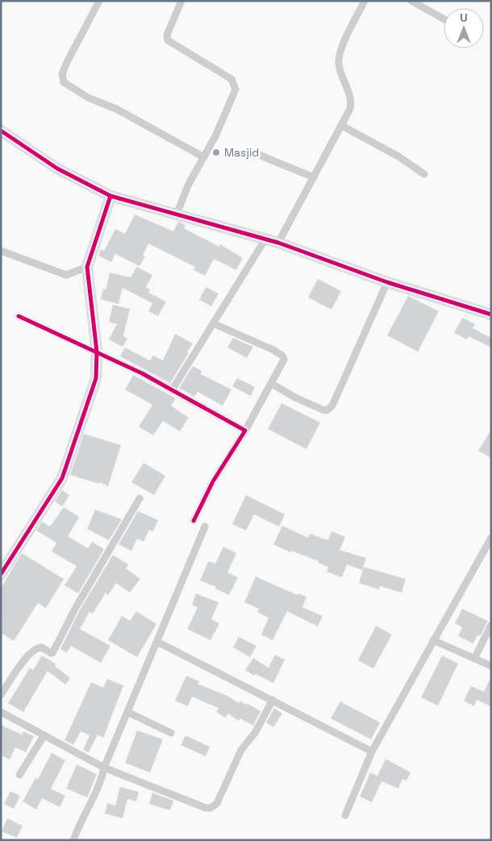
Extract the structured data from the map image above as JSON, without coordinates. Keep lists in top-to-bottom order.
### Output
{
  "places": ["Masjid"],
  "north": "top"
}
